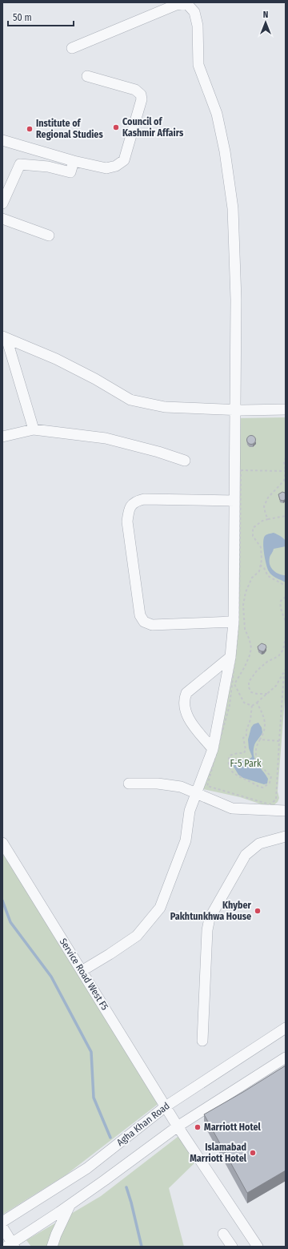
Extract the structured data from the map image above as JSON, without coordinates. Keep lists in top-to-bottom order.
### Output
{
  "streets": {
    "street": ["Service Road West F5", "Agha Khan Road"]
  },
  "crossings": [
    ["Service Road West F5", "Agha Khan Road"]
  ],
  "parks": ["F-5 Park"],
  "places": [
    "Council of Kashmir Affairs",
    "Institute of Regional Studies",
    "Khyber Pakhtunkhwa House",
    "Marriott Hotel",
    "Islamabad Marriott Hotel"
  ],
  "scale_bar": "50 m",
  "north": "top"
}
